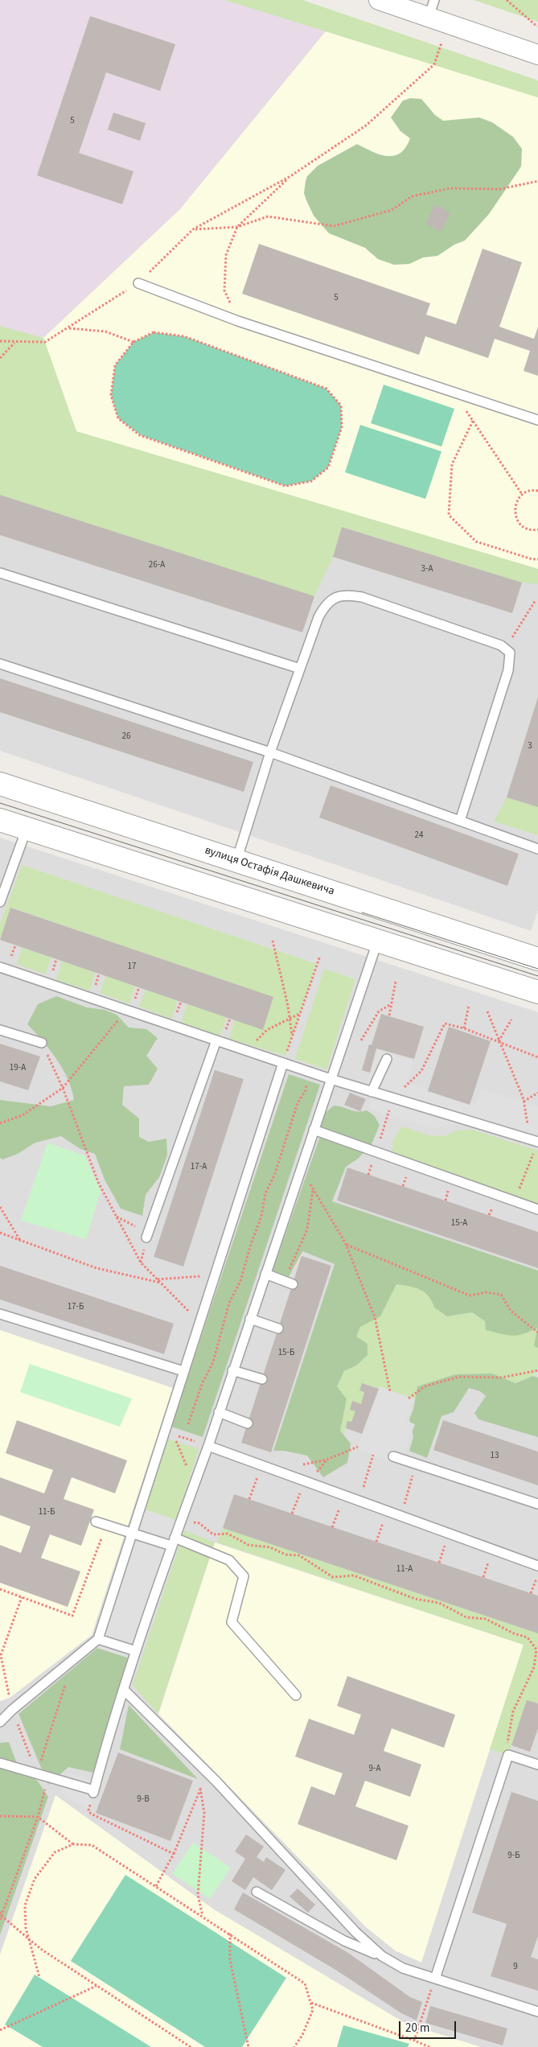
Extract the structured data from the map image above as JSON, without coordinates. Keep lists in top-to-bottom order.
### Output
{
  "streets": {
    "street": ["вулиця Остафія Дашкевича"]
  },
  "house_numbers": [
    "5",
    "5",
    "26-А",
    "3-А",
    "26",
    "3",
    "24",
    "17",
    "19-А",
    "17-А",
    "15-А",
    "17-Б",
    "15-Б",
    "13",
    "11-Б",
    "11-А",
    "9-А",
    "9-В",
    "9-Б",
    "9"
  ],
  "scale_bar": "20 m"
}
